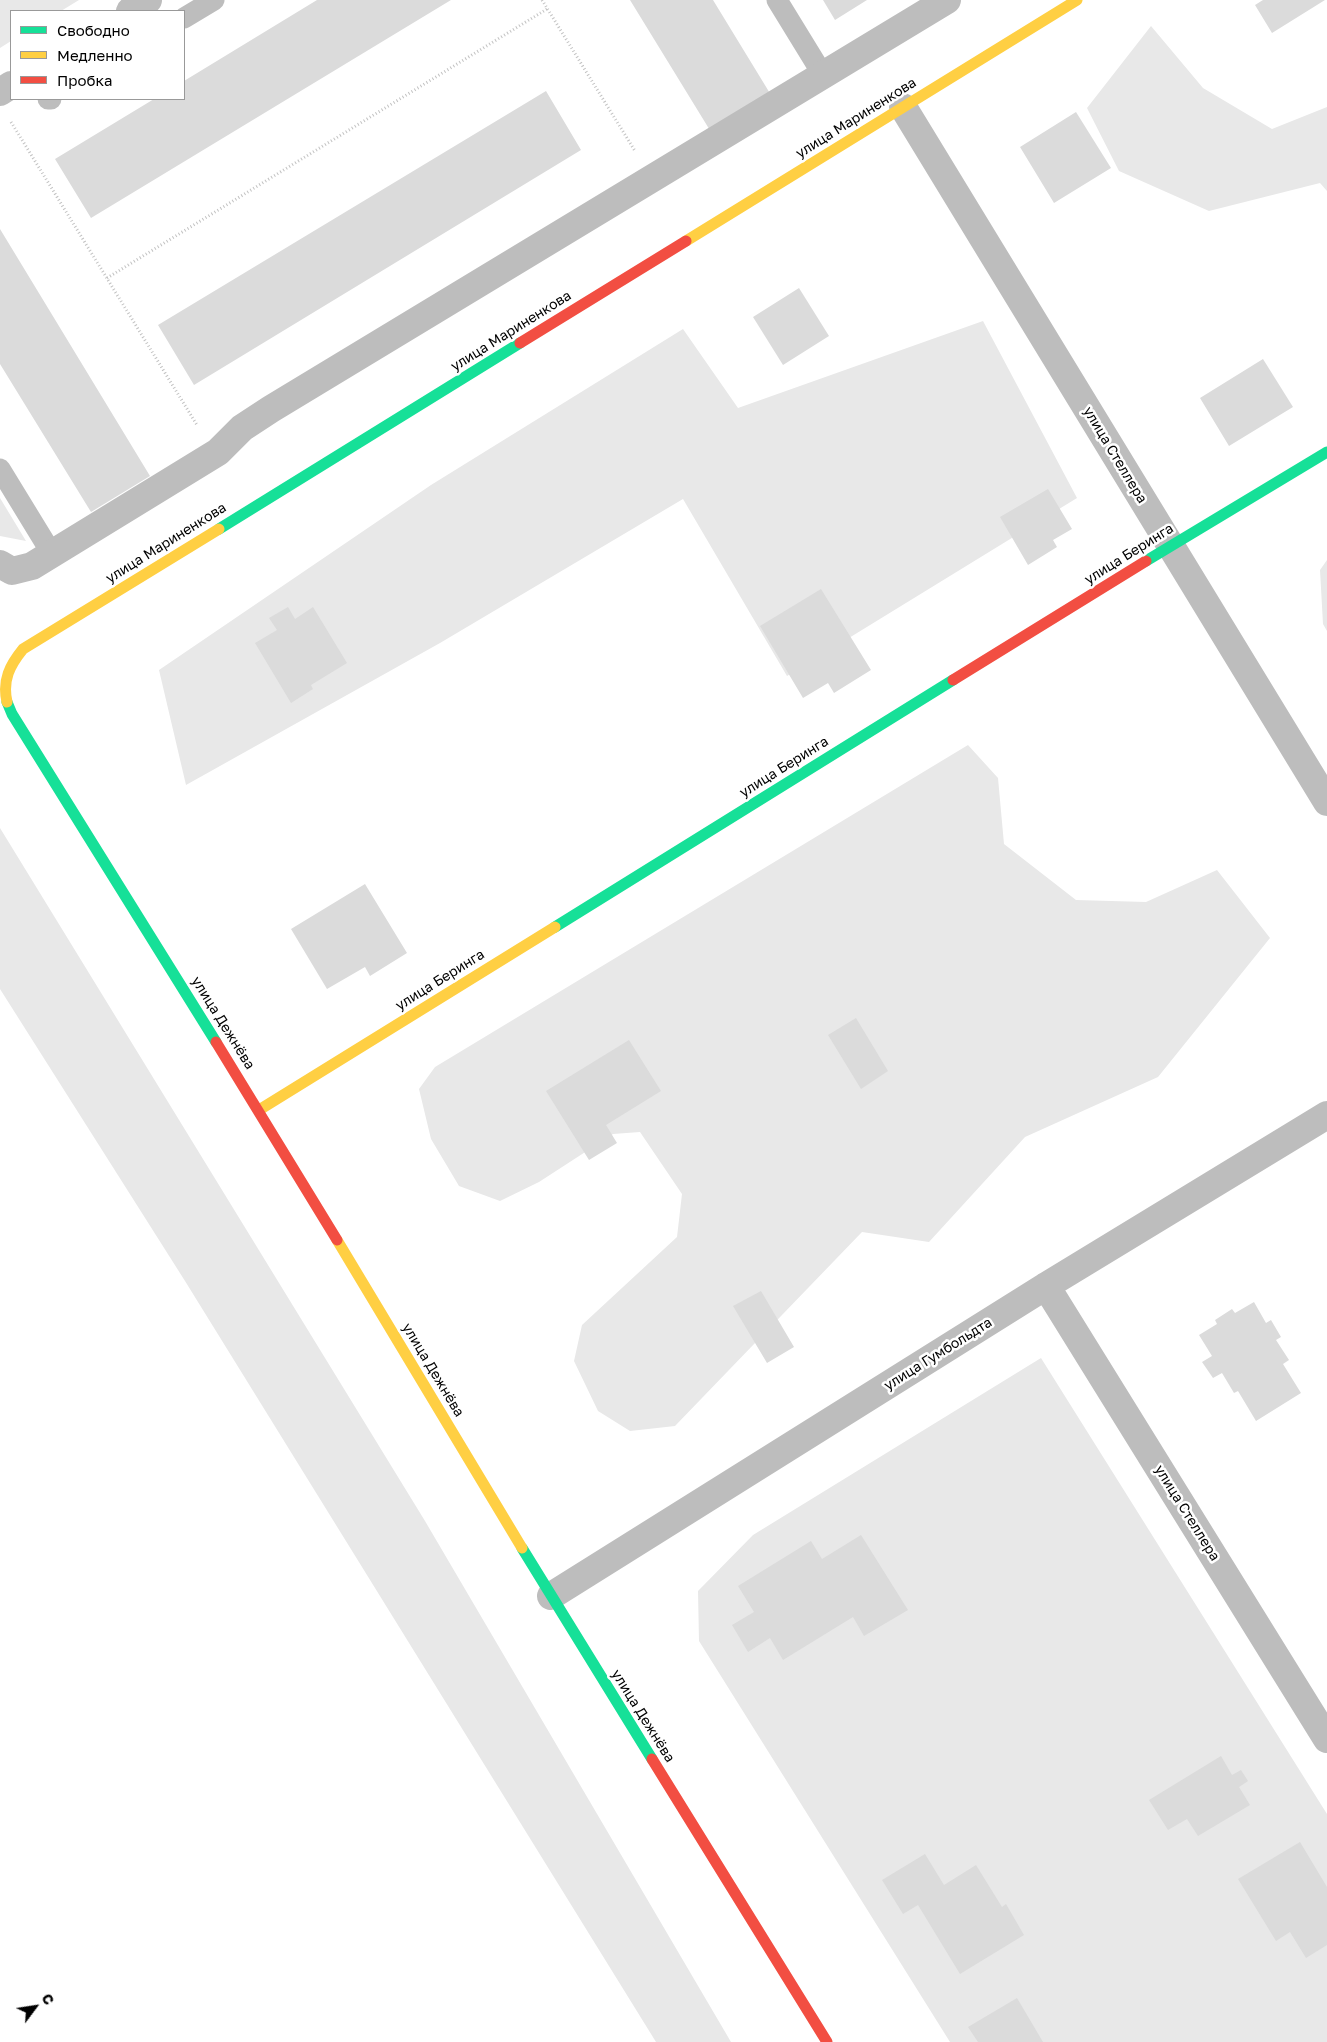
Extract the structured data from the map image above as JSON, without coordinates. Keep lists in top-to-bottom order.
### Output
{
  "streets": {
    "street": [
      "улица Мариненкова",
      "улица Стеллера",
      "улица Беринга",
      "улица Дежнёва",
      "улица Гумбольдта"
    ]
  },
  "crossings": [
    ["улица Мариненкова", "улица Стеллера"],
    ["улица Мариненкова", "улица Дежнёва"],
    ["улица Стеллера", "улица Беринга"],
    ["улица Стеллера", "улица Гумбольдта"],
    ["улица Беринга", "улица Дежнёва"],
    ["улица Дежнёва", "улица Гумбольдта"]
  ],
  "legend": ["Свободно", "Медленно", "Пробка"],
  "north": "top right"
}
